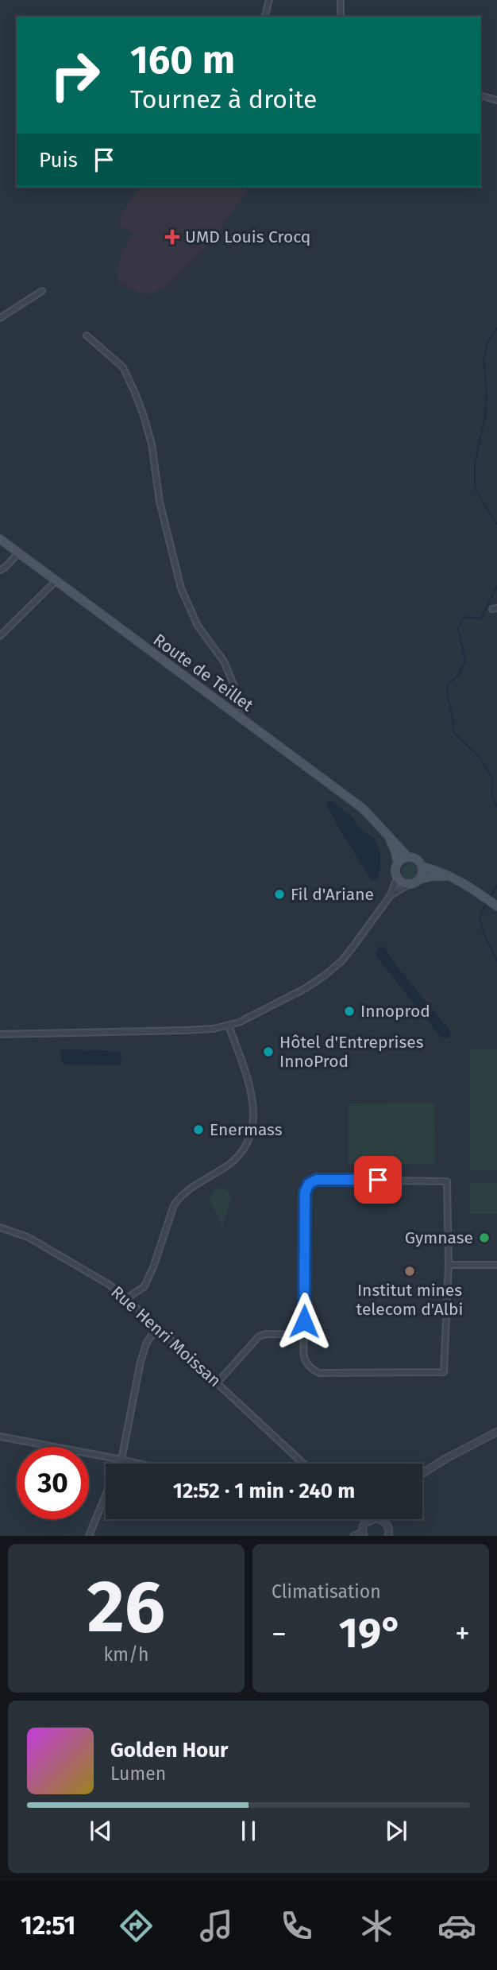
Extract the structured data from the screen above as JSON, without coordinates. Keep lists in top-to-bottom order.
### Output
{
  "streets": {
    "main road": ["Route de Teillet"],
    "street": ["Rue Henri Moissan"]
  },
  "places": {
    "health": ["UMD Louis Crocq"],
    "other": [
      "Fil d'Ariane",
      "Innoprod",
      "Hôtel d'Entreprises InnoProd",
      "Enermass",
      "Gymnase",
      "Institut mines telecom d'Albi"
    ]
  },
  "page": {
    "turn": ["160 m", "Tournez à droite"],
    "then": "Puis",
    "limit": "30",
    "trip": "12:52 · 1 min · 240 m",
    "tile": [
      ["26", "km/h"],
      "Climatisation"
    ],
    "heat": ["−", "19°", "+"],
    "song": ["Golden Hour", "Lumen"],
    "tabs": "12:51"
  }
}
